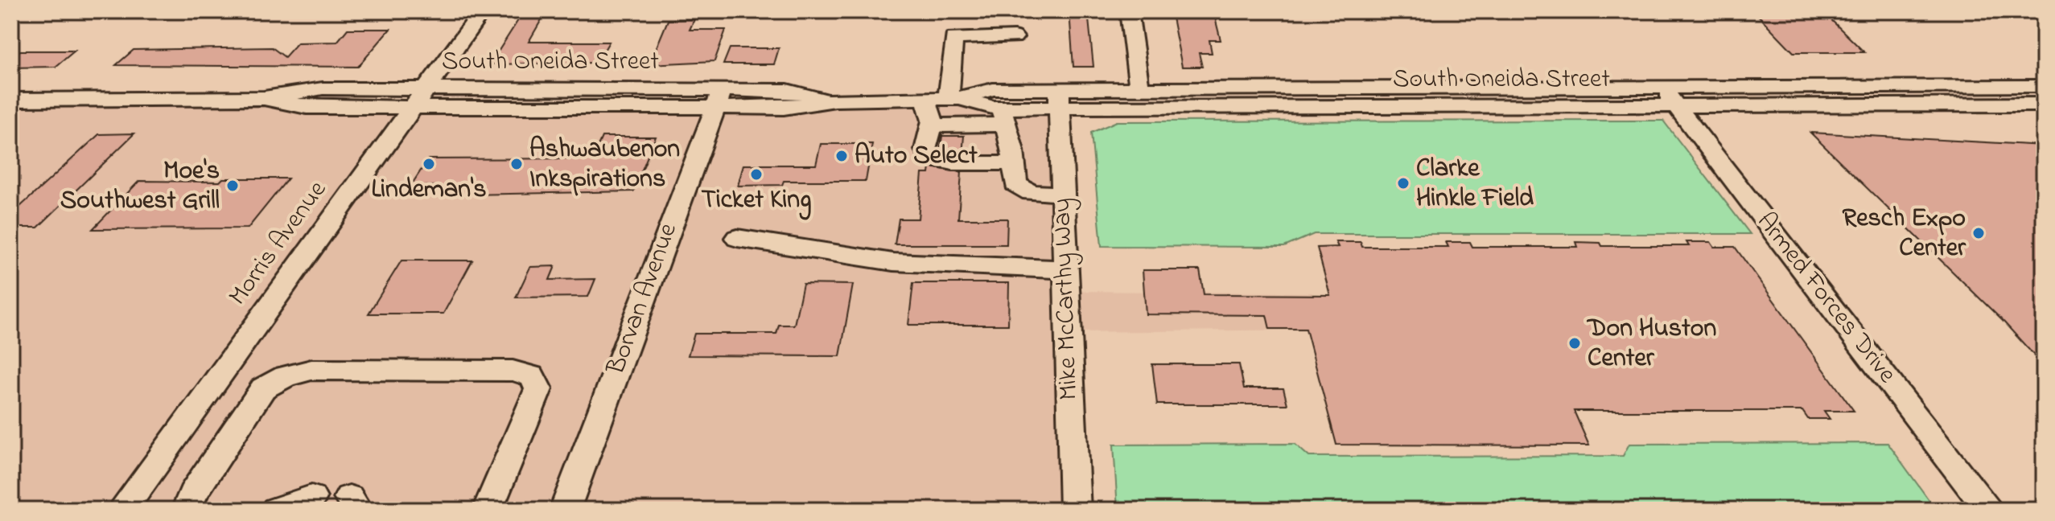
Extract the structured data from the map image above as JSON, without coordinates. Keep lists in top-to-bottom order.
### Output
{
  "streets": {
    "street": [
      "South Oneida Street",
      "Morris Avenue",
      "Armed Forces Drive",
      "Borvan Avenue",
      "Mike McCarthy Way"
    ]
  },
  "crossings": [
    ["South Oneida Street", "Morris Avenue"],
    ["South Oneida Street", "Armed Forces Drive"],
    ["South Oneida Street", "Borvan Avenue"],
    ["South Oneida Street", "Mike McCarthy Way"]
  ],
  "places": [
    "Auto Select",
    "Lindeman's",
    "Ashwaubenon Inkspirations",
    "Ticket King",
    "Clarke Hinkle Field",
    "Moe's Southwest Grill",
    "Resch Expo Center",
    "Don Huston Center"
  ]
}
